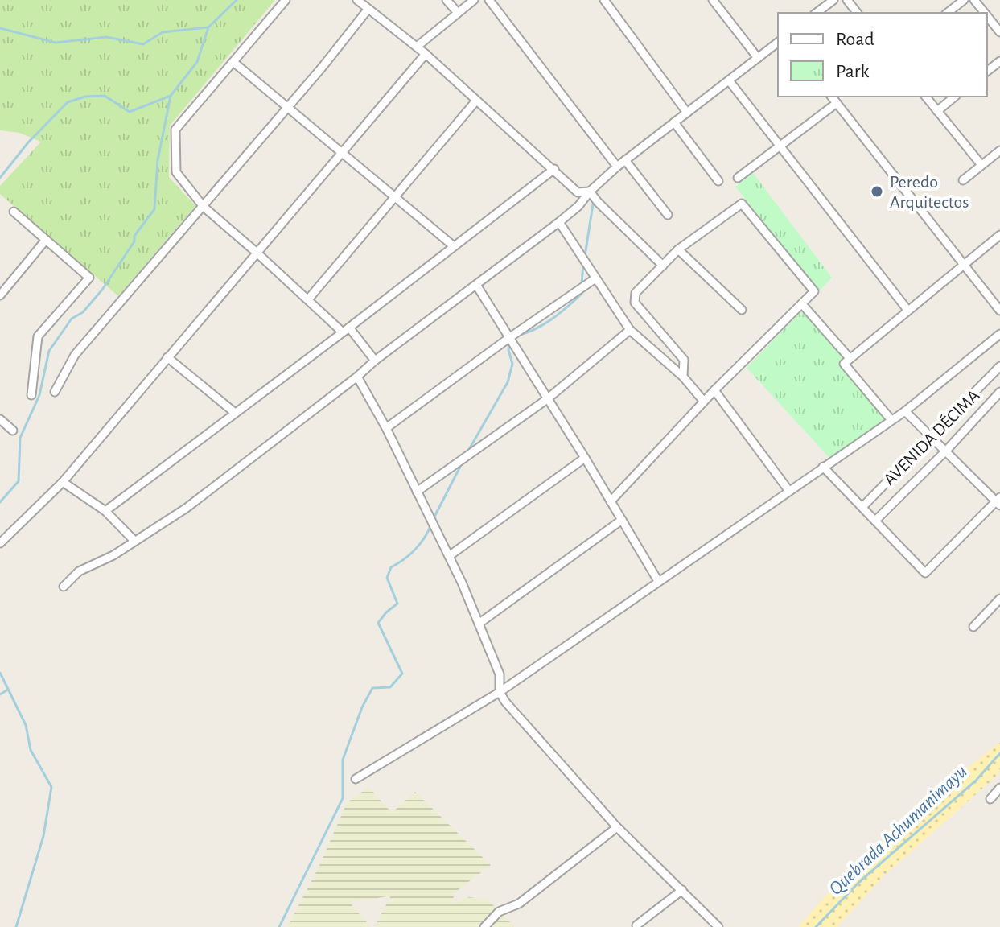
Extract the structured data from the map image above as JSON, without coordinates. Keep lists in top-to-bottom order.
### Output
{
  "streets": {
    "street": ["AVENIDA DÉCIMA"]
  },
  "water": ["Quebrada Achumanimayu"],
  "places": ["Peredo Arquitectos"],
  "legend": ["Road", "Park"]
}
